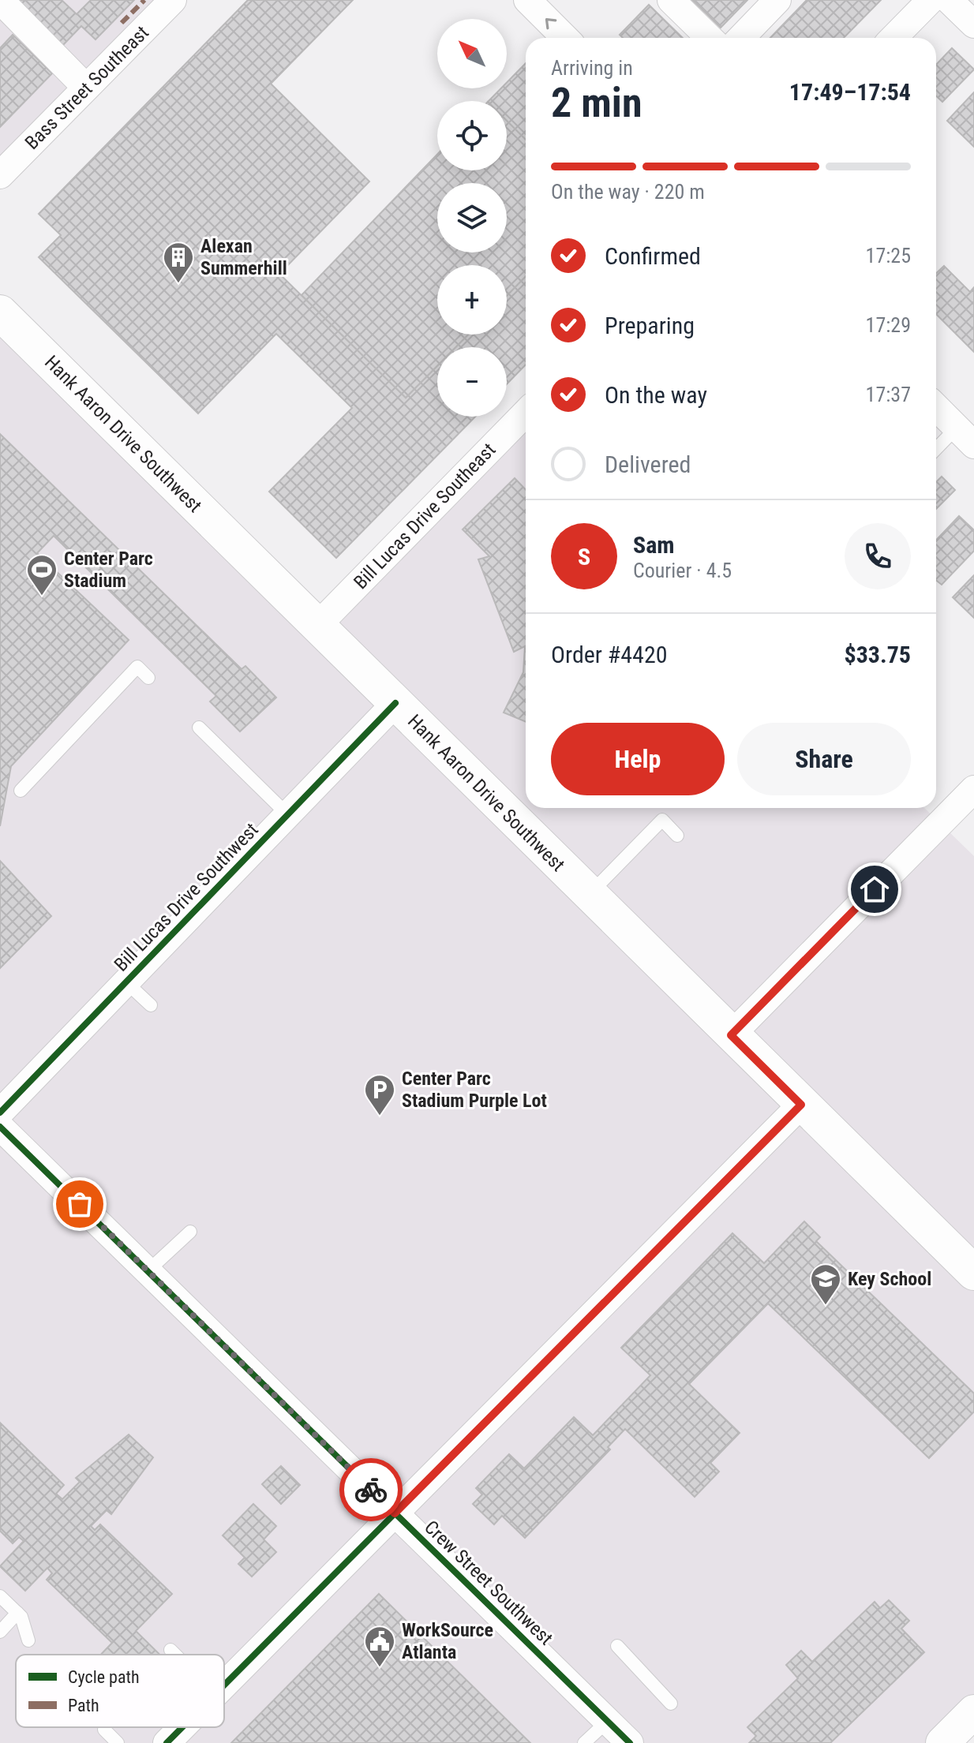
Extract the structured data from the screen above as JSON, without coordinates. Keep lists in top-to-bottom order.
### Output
{
  "streets": {
    "main road": ["Hank Aaron Drive Southwest"],
    "street": [
      "Bass Street Southeast",
      "Bill Lucas Drive Southeast",
      "Bill Lucas Drive Southwest",
      "Crew Street Southwest"
    ]
  },
  "crossings": [
    ["Hank Aaron Drive Southwest", "Bill Lucas Drive Southeast"],
    ["Hank Aaron Drive Southwest", "Bill Lucas Drive Southwest"]
  ],
  "places": {
    "building": ["Alexan Summerhill"],
    "sports": ["Center Parc Stadium"],
    "parking": ["Center Parc Stadium Purple Lot"],
    "school or university": ["Key School"],
    "public building": ["WorkSource Atlanta"]
  },
  "legend": ["Cycle path", "Path"],
  "north": "top left",
  "page": {
    "map_buttons": ["+", "−"],
    "heading": ["2 min", "Arriving in", "17:49–17:54"],
    "panel": [
      "Sam",
      "Courier · 4.5",
      "Order #4420",
      "$33.75"
    ],
    "bar": "On the way · 220 m",
    "list": [
      ["Confirmed", "17:25"],
      ["Preparing", "17:29"],
      ["On the way", "17:37"],
      "Delivered"
    ],
    "round": "S",
    "buttons": ["Help", "Share"]
  }
}
